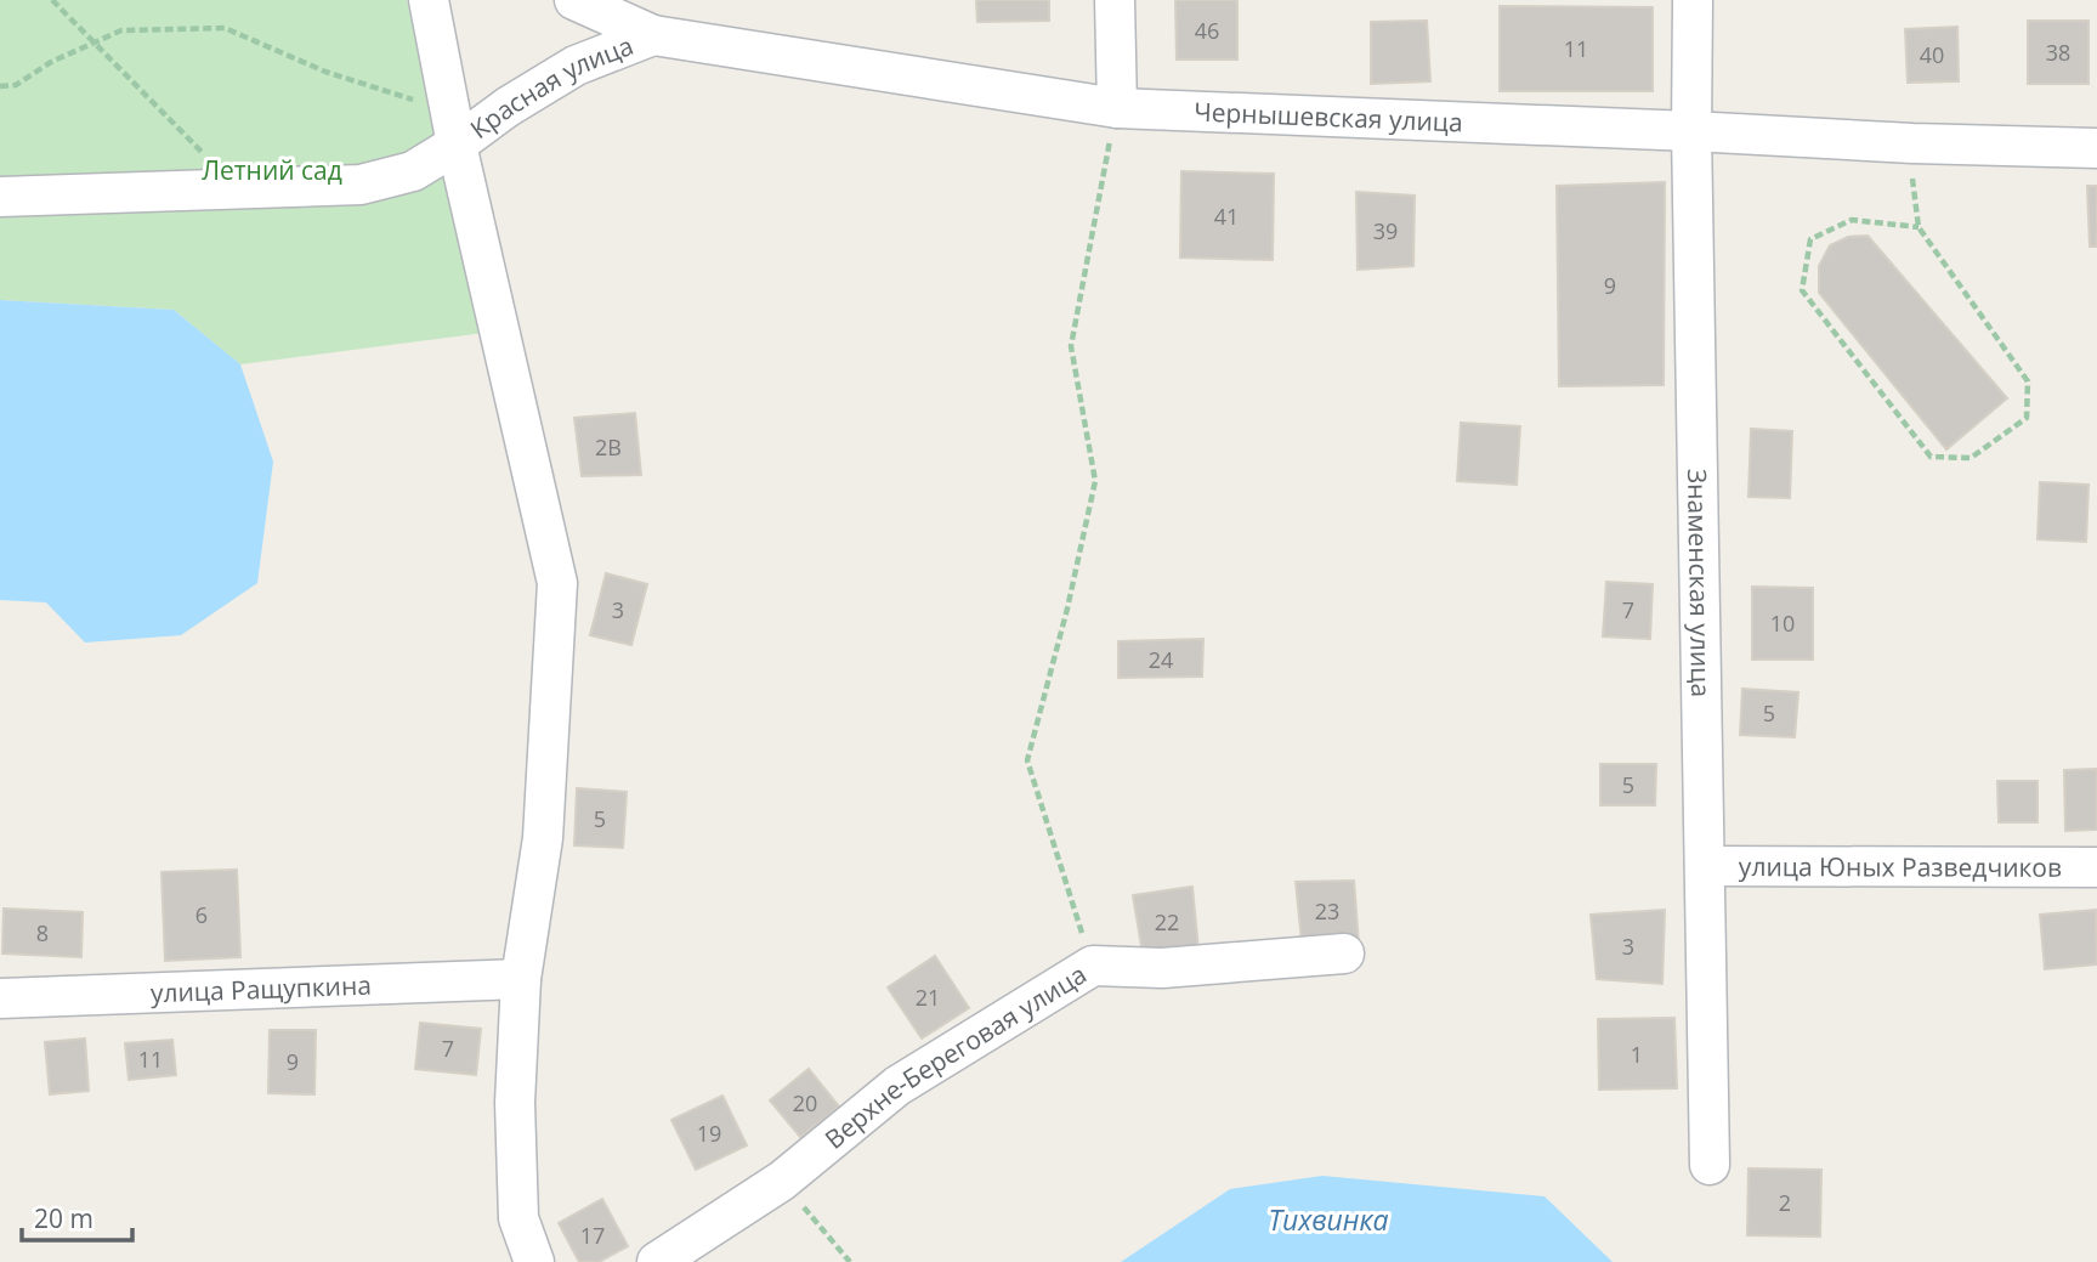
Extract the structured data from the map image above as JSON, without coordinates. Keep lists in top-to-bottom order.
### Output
{
  "streets": {
    "street": [
      "Красная улица",
      "Чернышевская улица",
      "Знаменская улица",
      "улица Юных Разведчиков",
      "улица Ращупкина",
      "Верхне-Береговая улица"
    ]
  },
  "crossings": [
    ["Красная улица", "Чернышевская улица"],
    ["Чернышевская улица", "Знаменская улица"],
    ["Знаменская улица", "улица Юных Разведчиков"]
  ],
  "water": ["Тихвинка"],
  "parks": ["Летний сад"],
  "house_numbers": [
    "46",
    "11",
    "38",
    "40",
    "41",
    "39",
    "9",
    "2В",
    "3",
    "7",
    "10",
    "24",
    "5",
    "5",
    "5",
    "23",
    "6",
    "22",
    "8",
    "3",
    "21",
    "7",
    "1",
    "11",
    "9",
    "20",
    "19",
    "2",
    "17"
  ],
  "scale_bar": "20 m"
}
